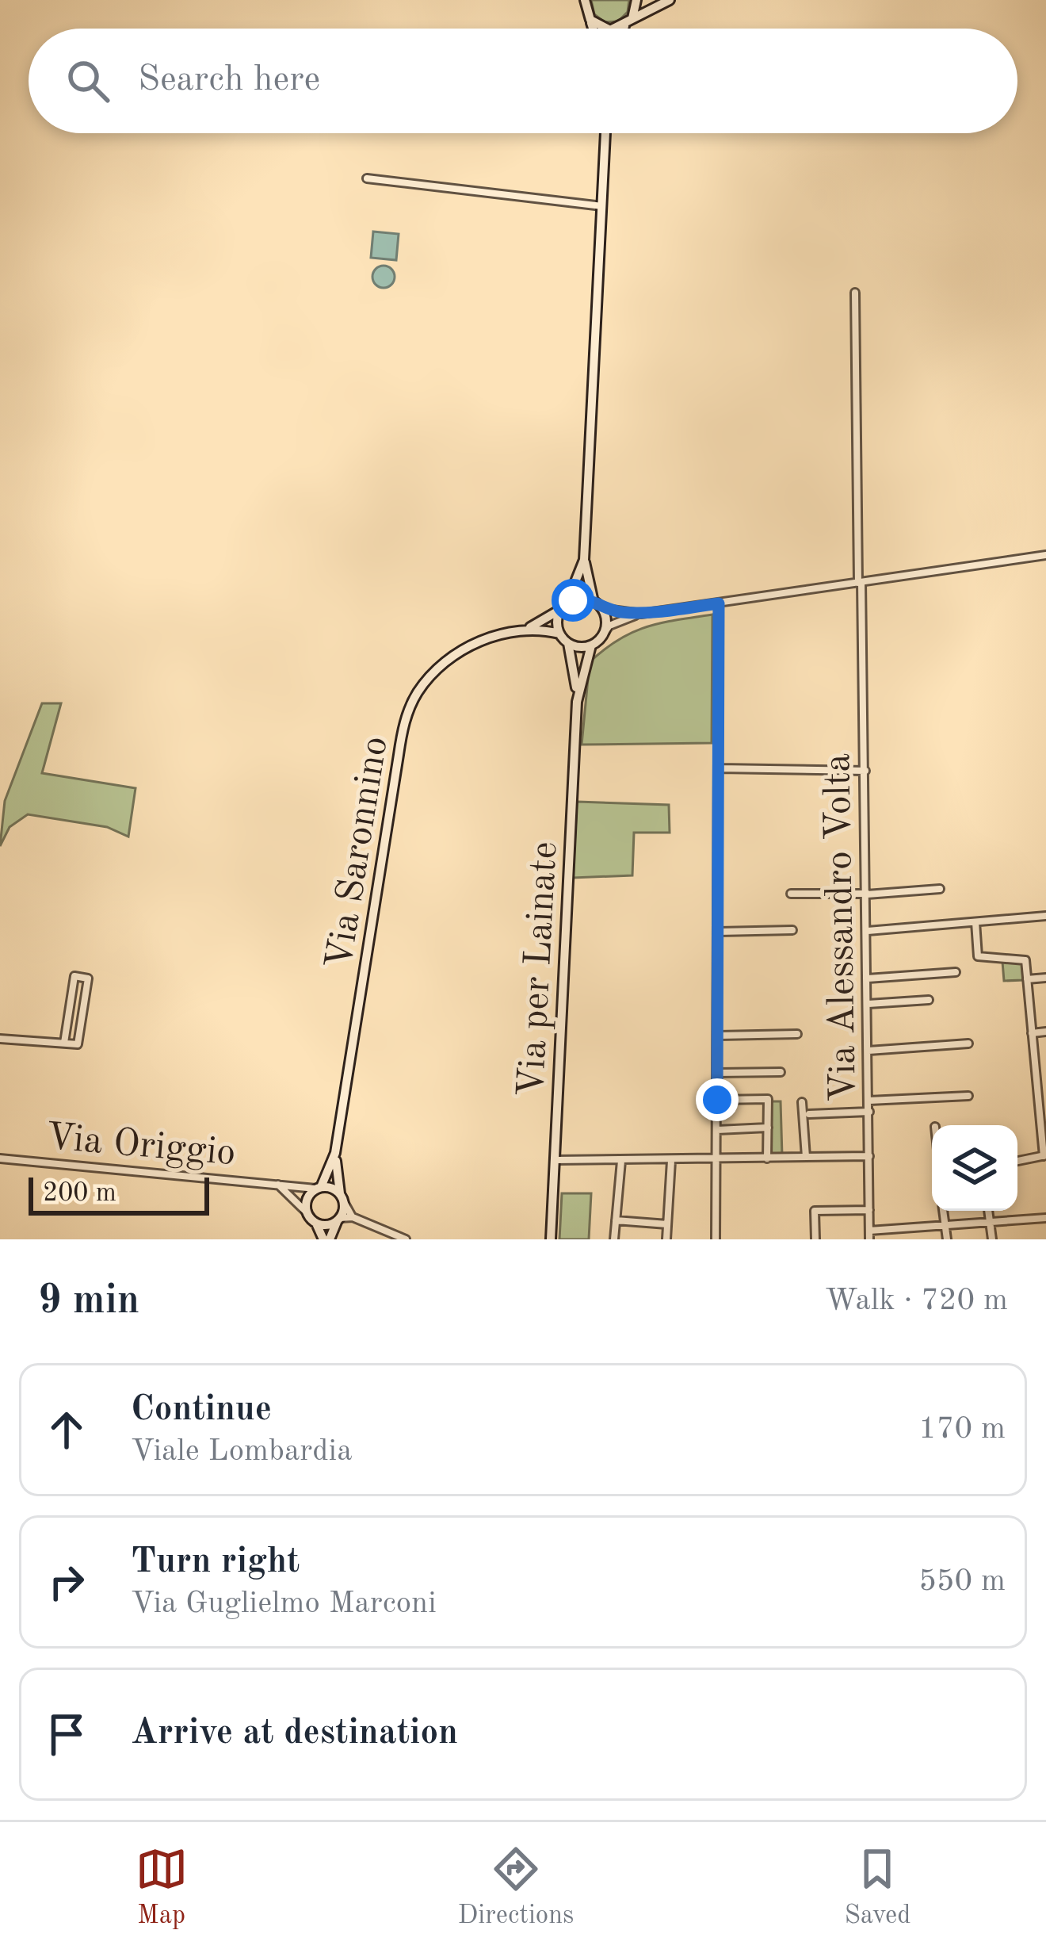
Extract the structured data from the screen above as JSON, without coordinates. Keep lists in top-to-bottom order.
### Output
{
  "streets": {
    "main road": ["Via Saronnino", "Via per Lainate"],
    "street": ["Via Alessandro Volta", "Via Origgio"]
  },
  "crossings": [
    ["Via Saronnino", "Via per Lainate"],
    ["Via Saronnino", "Via Origgio"]
  ],
  "scale_bar": "200 m",
  "page": {
    "search": "Search here",
    "scale": "200 m",
    "heading": ["9 min", "Walk · 720 m"],
    "list": [
      ["Continue", "Viale Lombardia", "170 m"],
      ["Turn right", "Via Guglielmo Marconi", "550 m"],
      "Arrive at destination"
    ],
    "nav": ["Map", "Directions", "Saved"]
  }
}
